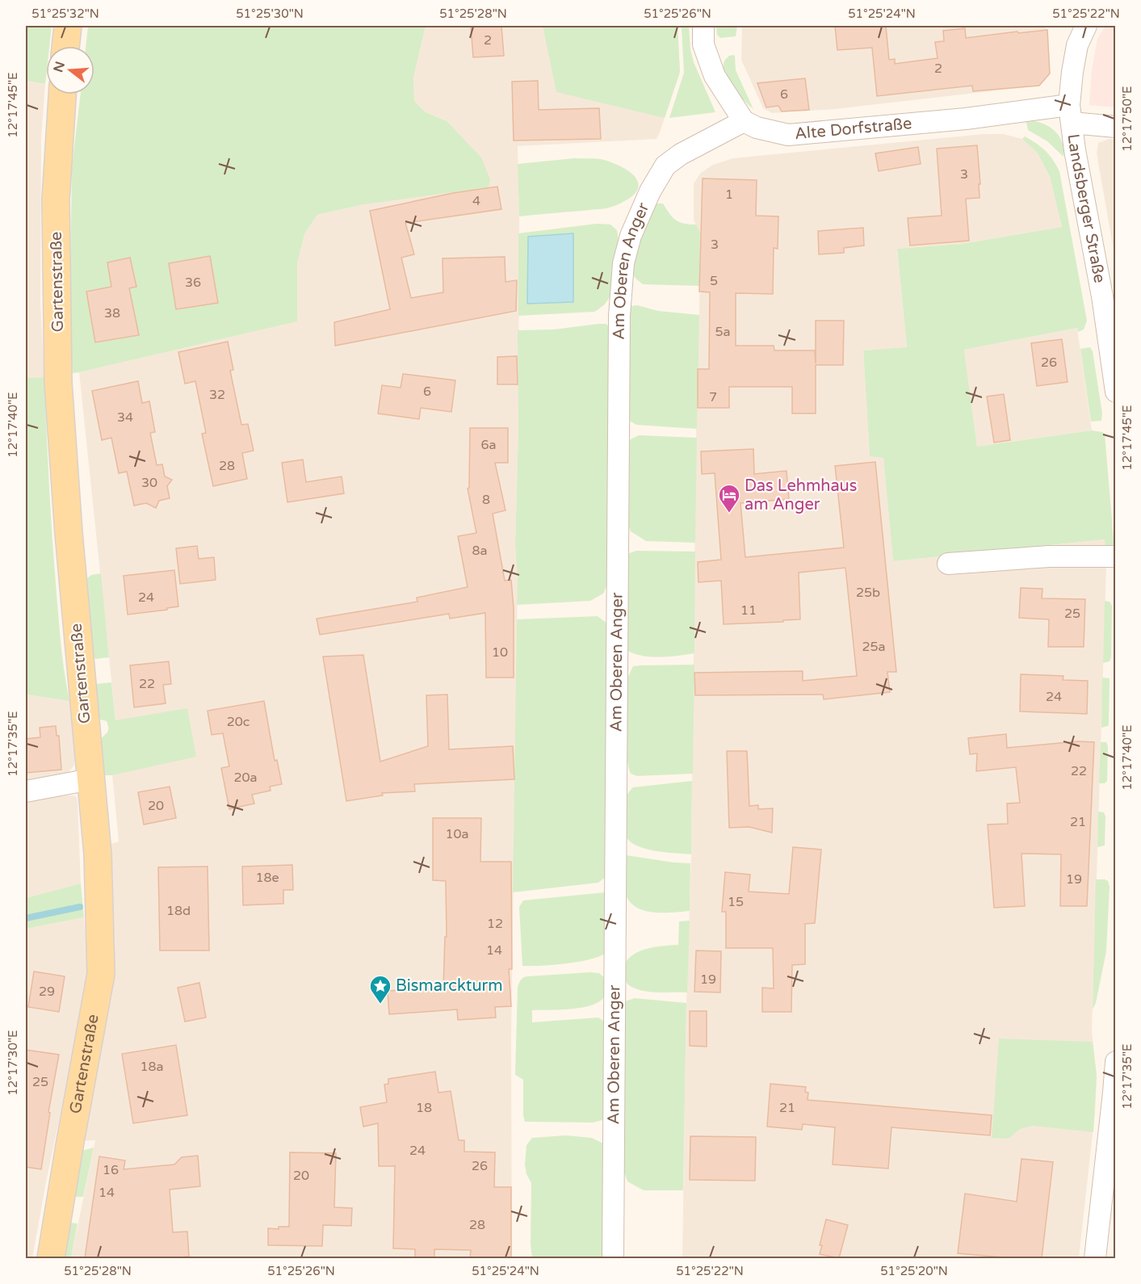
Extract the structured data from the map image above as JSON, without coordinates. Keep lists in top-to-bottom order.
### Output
{
  "streets": {
    "main road": ["Gartenstraße"],
    "street": ["Alte Dorfstraße", "Landsberger Straße", "Am Oberen Anger"]
  },
  "crossings": [
    ["Alte Dorfstraße", "Landsberger Straße"],
    ["Alte Dorfstraße", "Am Oberen Anger"]
  ],
  "places": {
    "hotel": ["Das Lehmhaus am Anger"],
    "place": ["Bismarckturm"]
  },
  "house_numbers": [
    "2",
    "2",
    "6",
    "3",
    "1",
    "4",
    "3",
    "5",
    "36",
    "38",
    "5a",
    "26",
    "6",
    "32",
    "7",
    "34",
    "6a",
    "28",
    "30",
    "8",
    "8a",
    "25b",
    "24",
    "11",
    "25",
    "25a",
    "10",
    "22",
    "24",
    "20c",
    "22",
    "20a",
    "20",
    "21",
    "10a",
    "18e",
    "19",
    "15",
    "18d",
    "12",
    "14",
    "19",
    "29",
    "18a",
    "25",
    "18",
    "21",
    "24",
    "26",
    "16",
    "20",
    "14",
    "28"
  ],
  "north": "left",
  "coordinates": [
    "51°25'32\"N",
    "51°25'30\"N",
    "51°25'28\"N",
    "51°25'26\"N",
    "51°25'24\"N",
    "51°25'22\"N",
    "12°17'45\"E",
    "12°17'50\"E",
    "12°17'40\"E",
    "12°17'35\"E",
    "12°17'30\"E",
    "51°25'20\"N"
  ]
}
